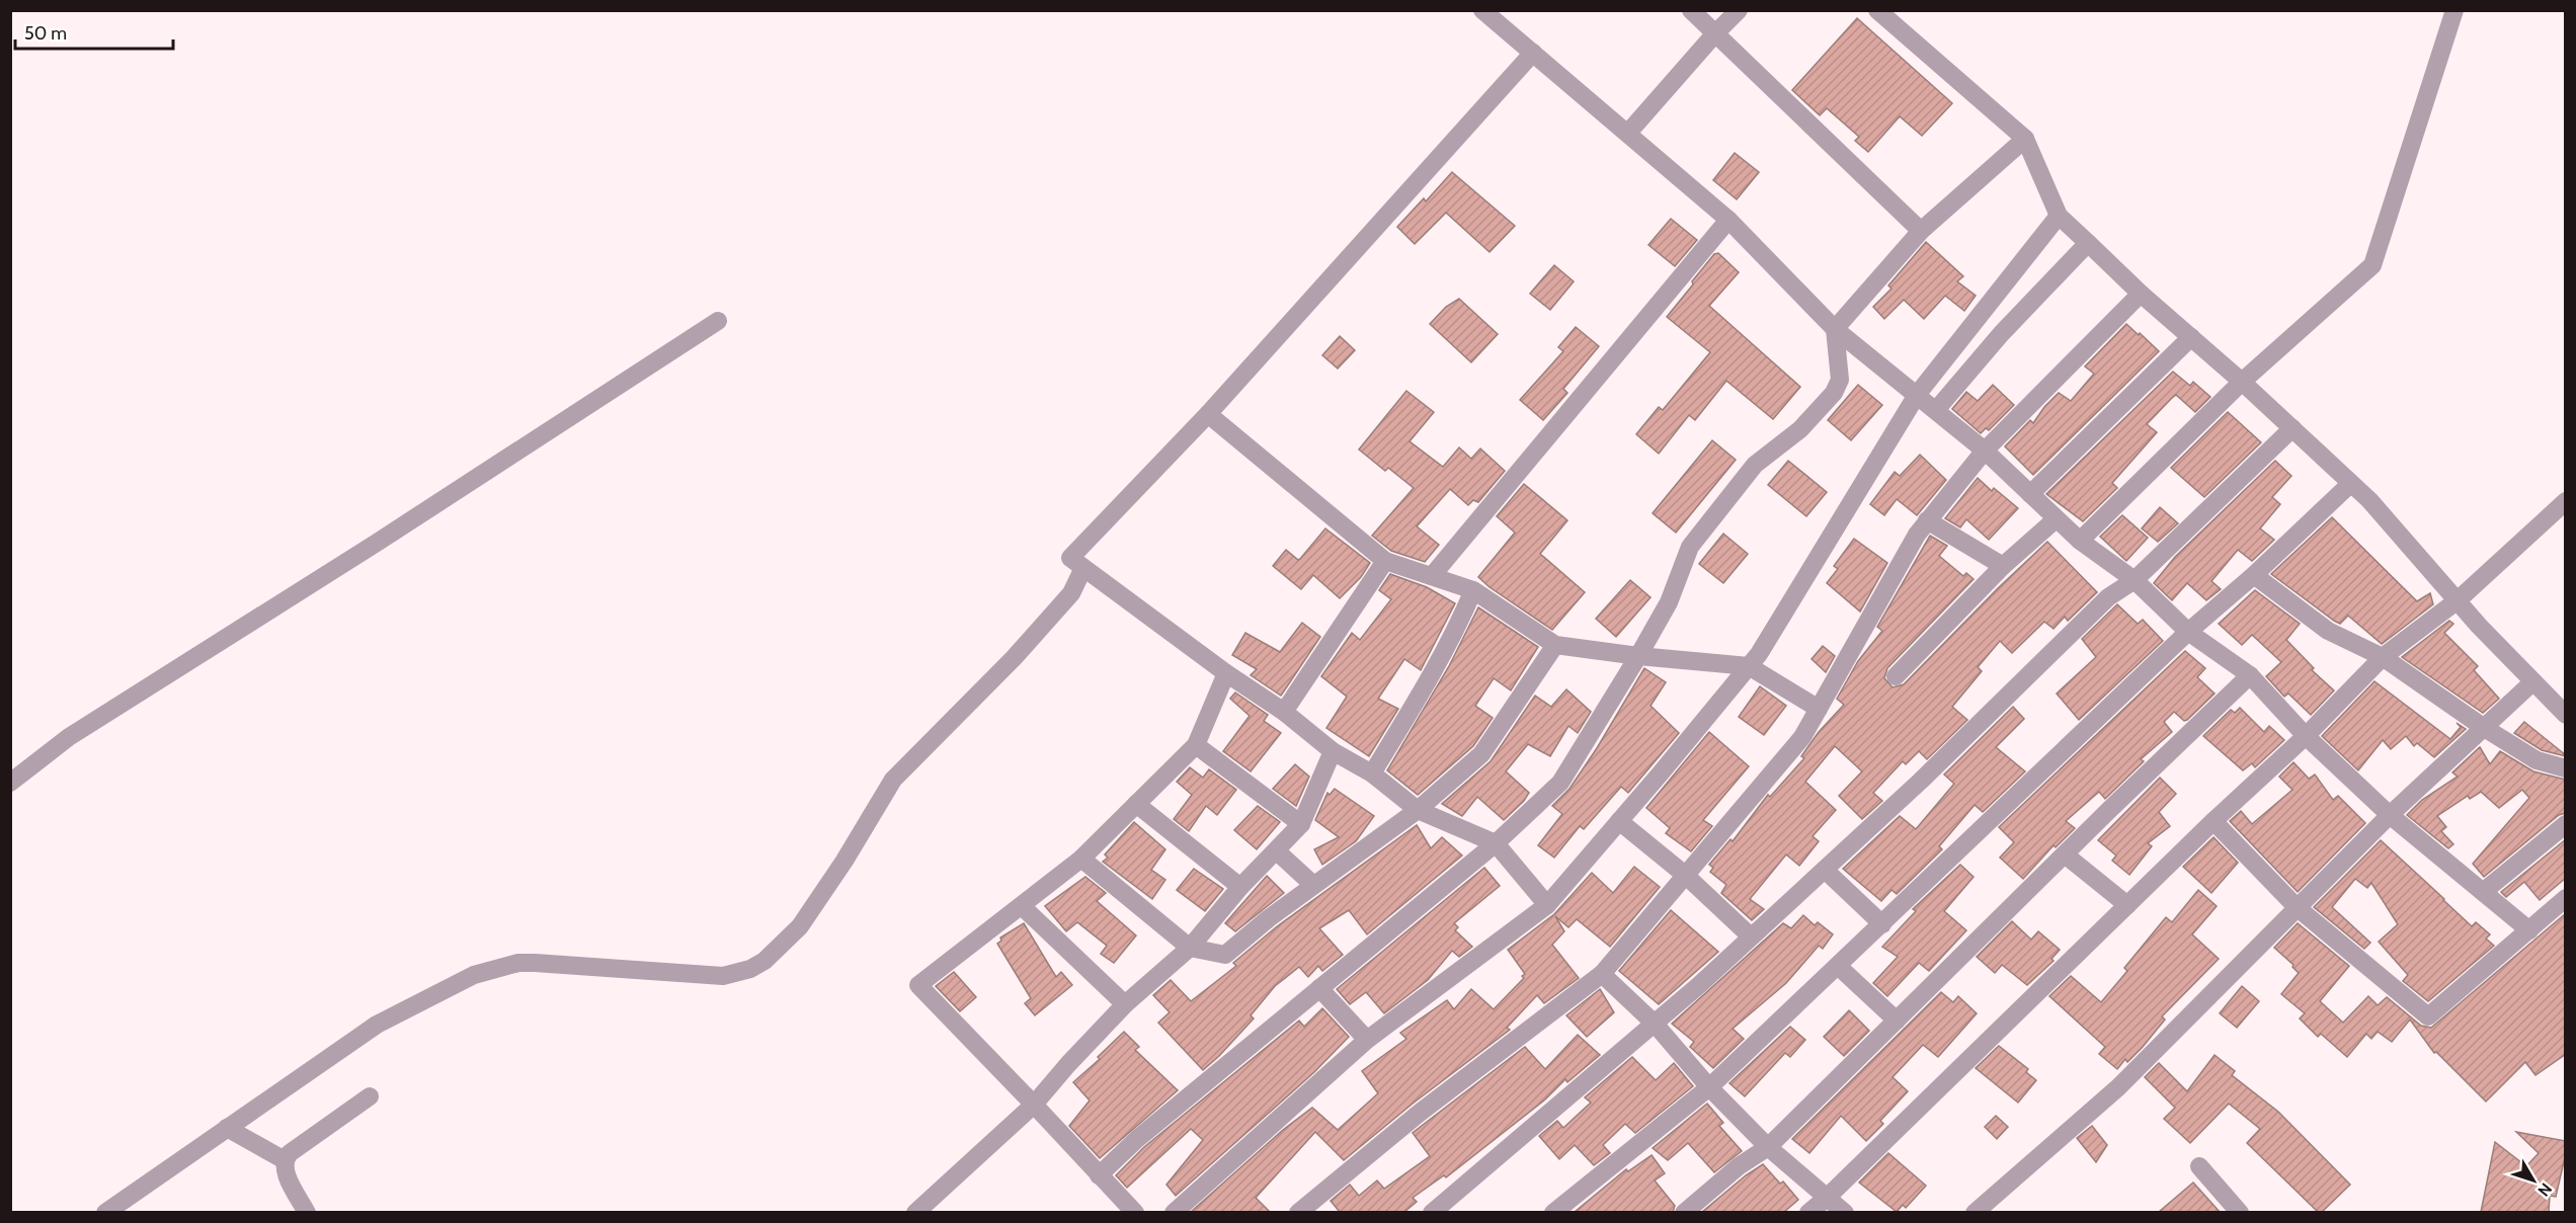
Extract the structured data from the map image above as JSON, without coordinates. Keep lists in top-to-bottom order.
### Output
{
  "scale_bar": "50 m",
  "north": "bottom right"
}
